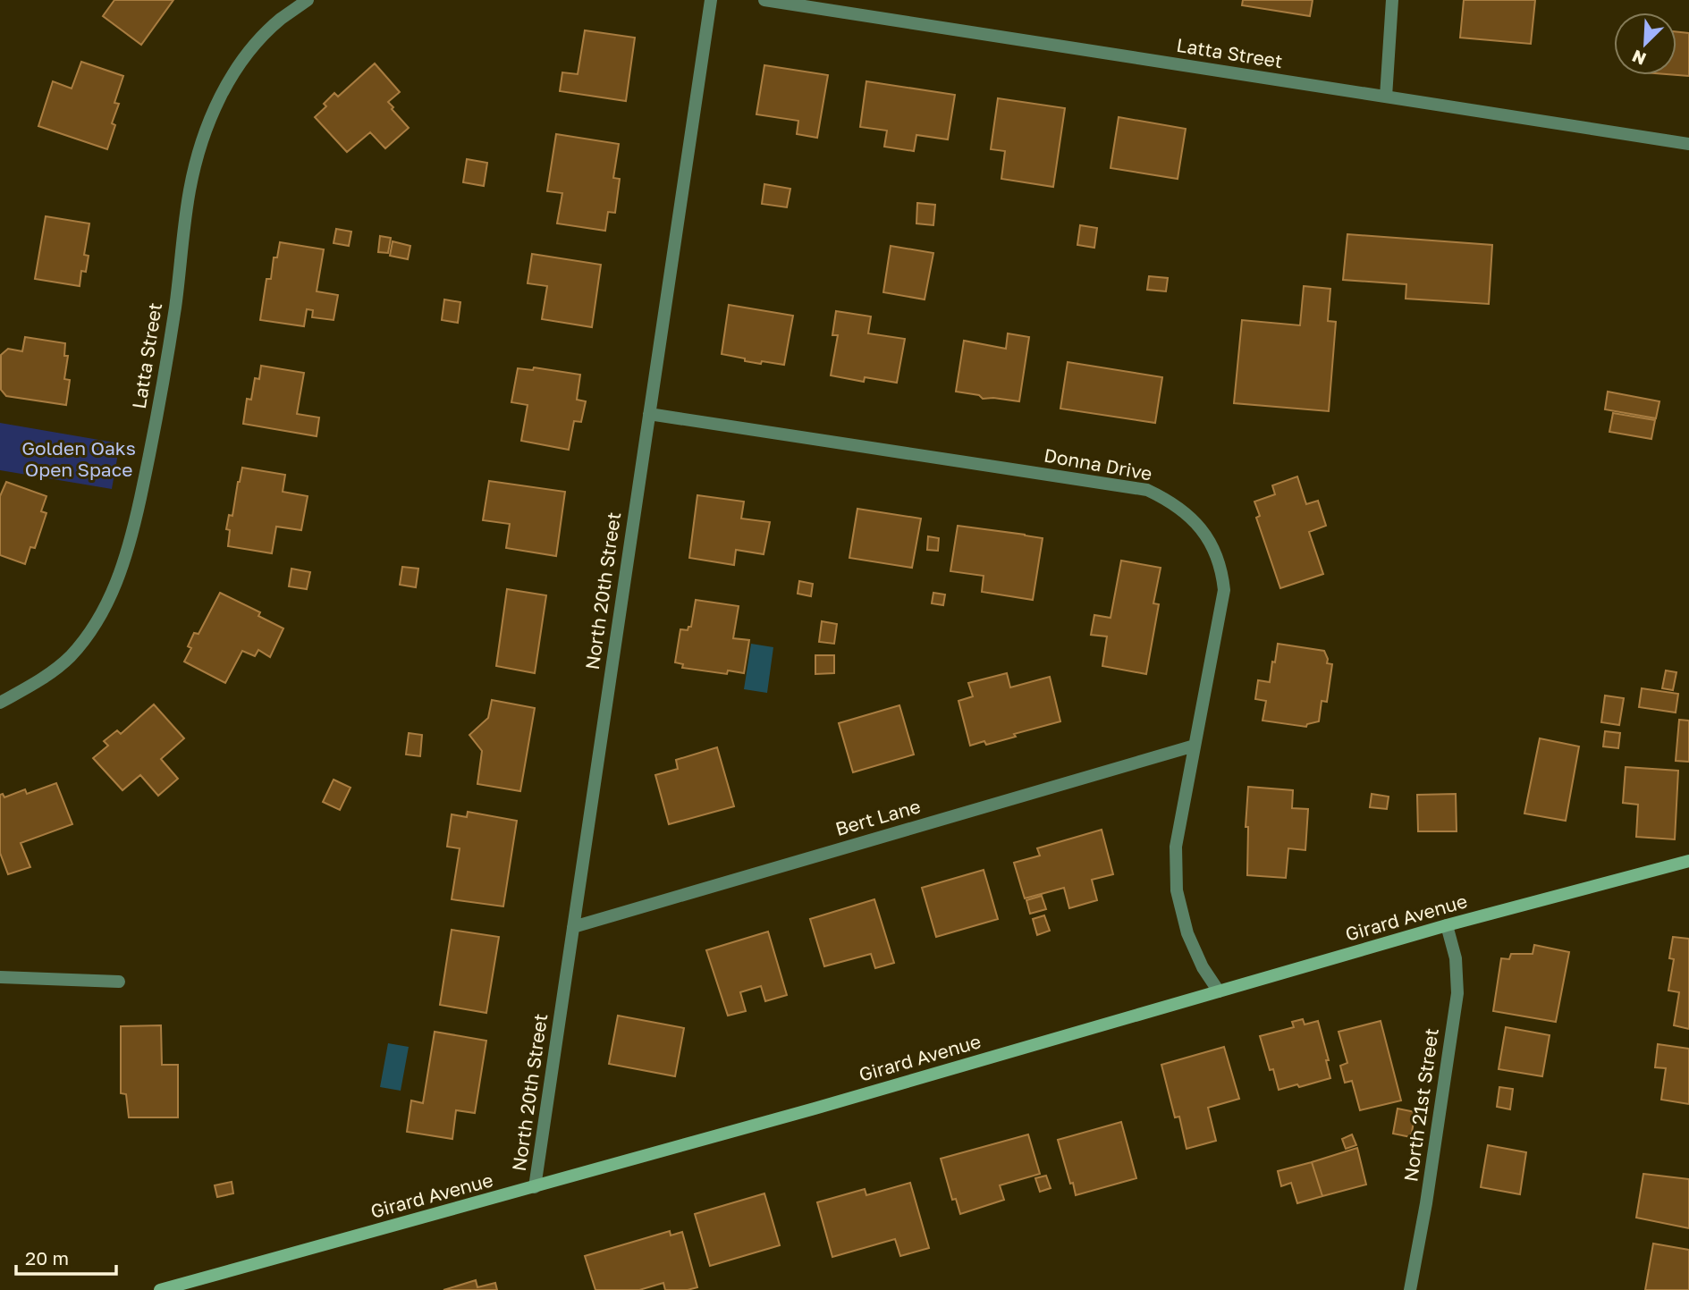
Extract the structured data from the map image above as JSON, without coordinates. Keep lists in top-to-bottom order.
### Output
{
  "streets": {
    "street": [
      "Latta Street",
      "Donna Drive",
      "North 20th Street",
      "Bert Lane",
      "Girard Avenue",
      "North 21st Street"
    ]
  },
  "crossings": [
    ["Donna Drive", "North 20th Street"],
    ["Donna Drive", "Bert Lane"],
    ["Donna Drive", "Girard Avenue"],
    ["North 20th Street", "Bert Lane"],
    ["North 20th Street", "Girard Avenue"],
    ["Girard Avenue", "North 21st Street"]
  ],
  "parks": ["Golden Oaks Open Space"],
  "scale_bar": "20 m",
  "north": "bottom left"
}
